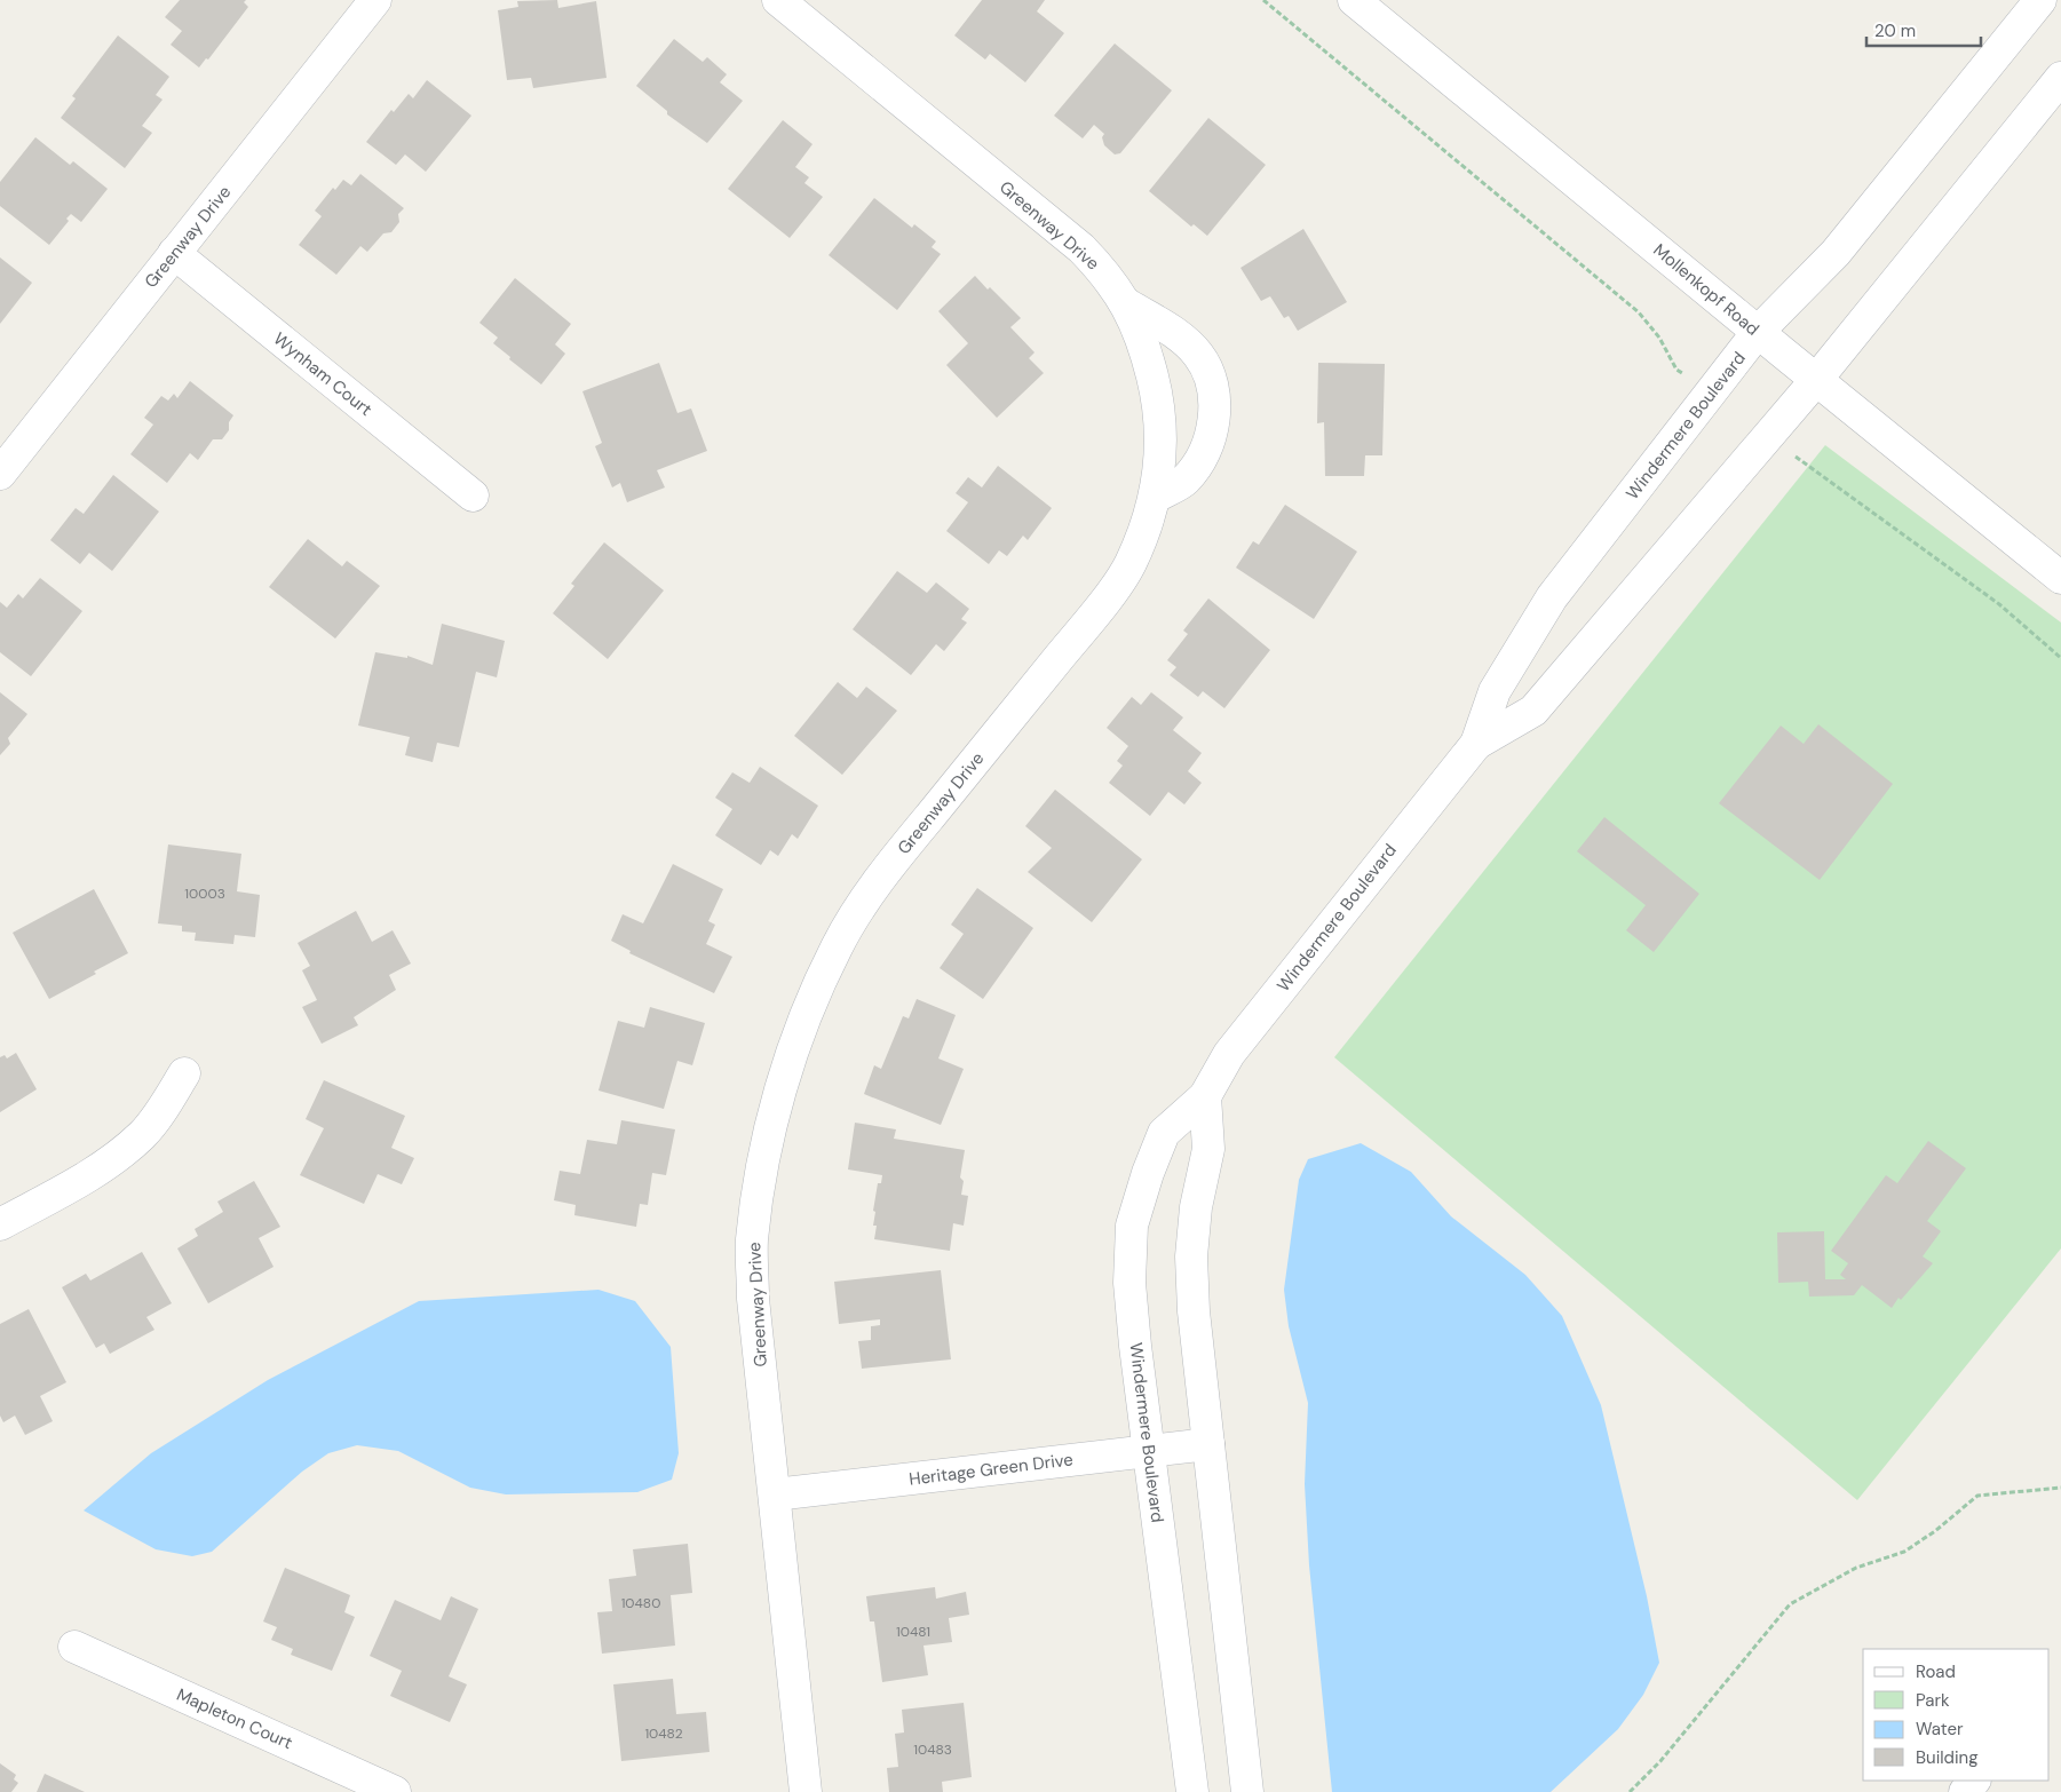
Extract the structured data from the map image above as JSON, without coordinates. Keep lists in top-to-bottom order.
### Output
{
  "streets": {
    "street": [
      "Greenway Drive",
      "Mollenkopf Road",
      "Wynham Court",
      "Windermere Boulevard",
      "Heritage Green Drive",
      "Mapleton Court"
    ]
  },
  "crossings": [
    ["Greenway Drive", "Wynham Court"],
    ["Greenway Drive", "Heritage Green Drive"],
    ["Mollenkopf Road", "Windermere Boulevard"],
    ["Windermere Boulevard", "Heritage Green Drive"]
  ],
  "house_numbers": [
    "10003",
    "10480",
    "10481",
    "10482",
    "10483"
  ],
  "legend": [
    "Road",
    "Park",
    "Water",
    "Building"
  ],
  "scale_bar": "20 m"
}
